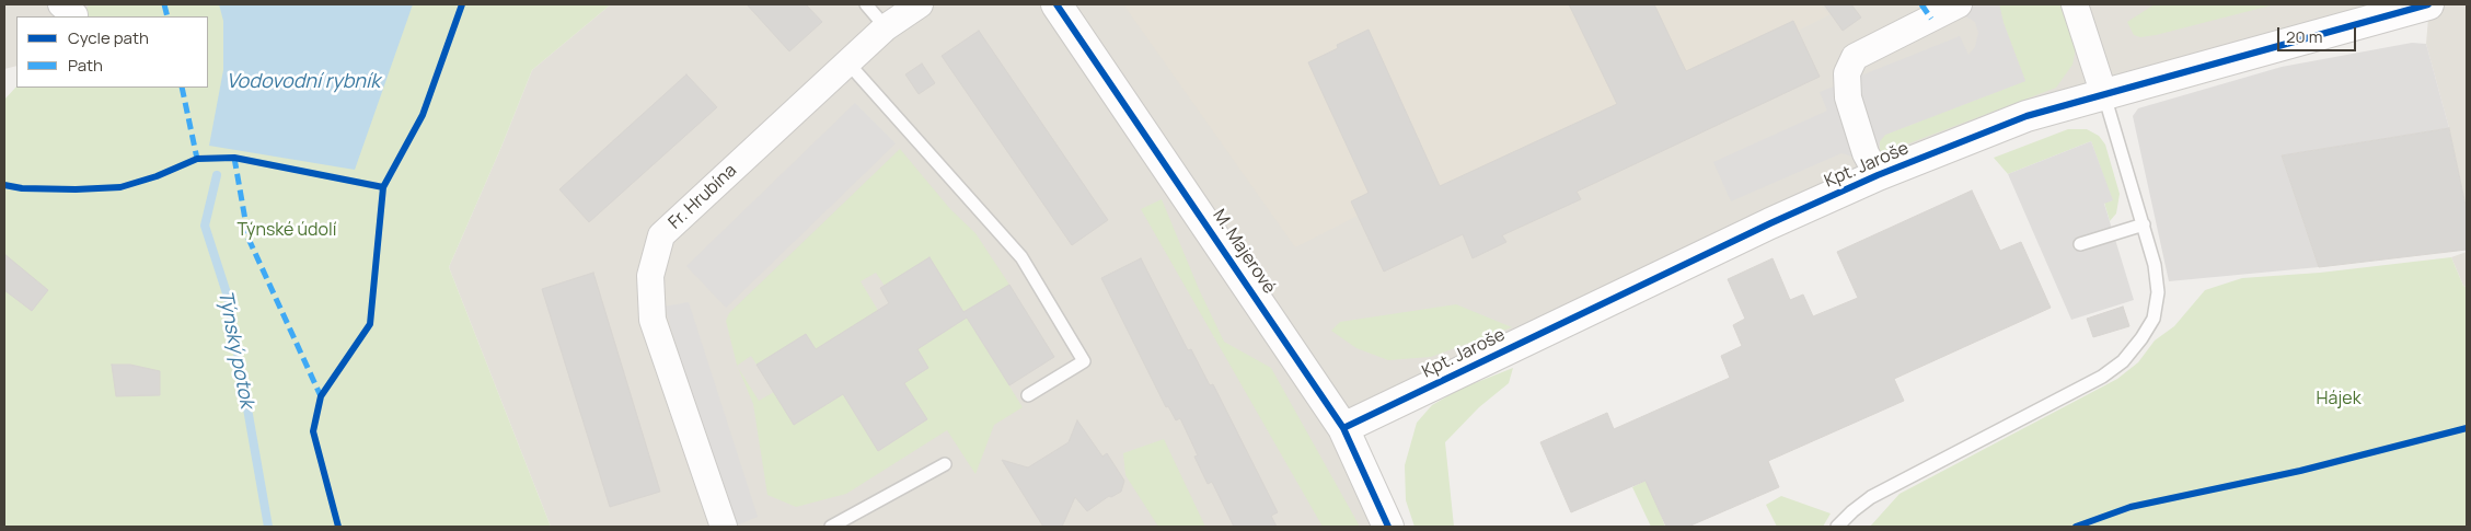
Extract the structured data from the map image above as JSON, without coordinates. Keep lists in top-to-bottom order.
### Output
{
  "streets": {
    "street": ["Kpt. Jaroše", "Fr. Hrubína", "M. Majerové"]
  },
  "crossings": [
    ["Kpt. Jaroše", "M. Majerové"]
  ],
  "water": ["Vodovodní rybník", "Týnský potok"],
  "parks": ["Týnské údolí", "Hájek"],
  "legend": ["Cycle path", "Path"],
  "scale_bar": "20 m"
}
